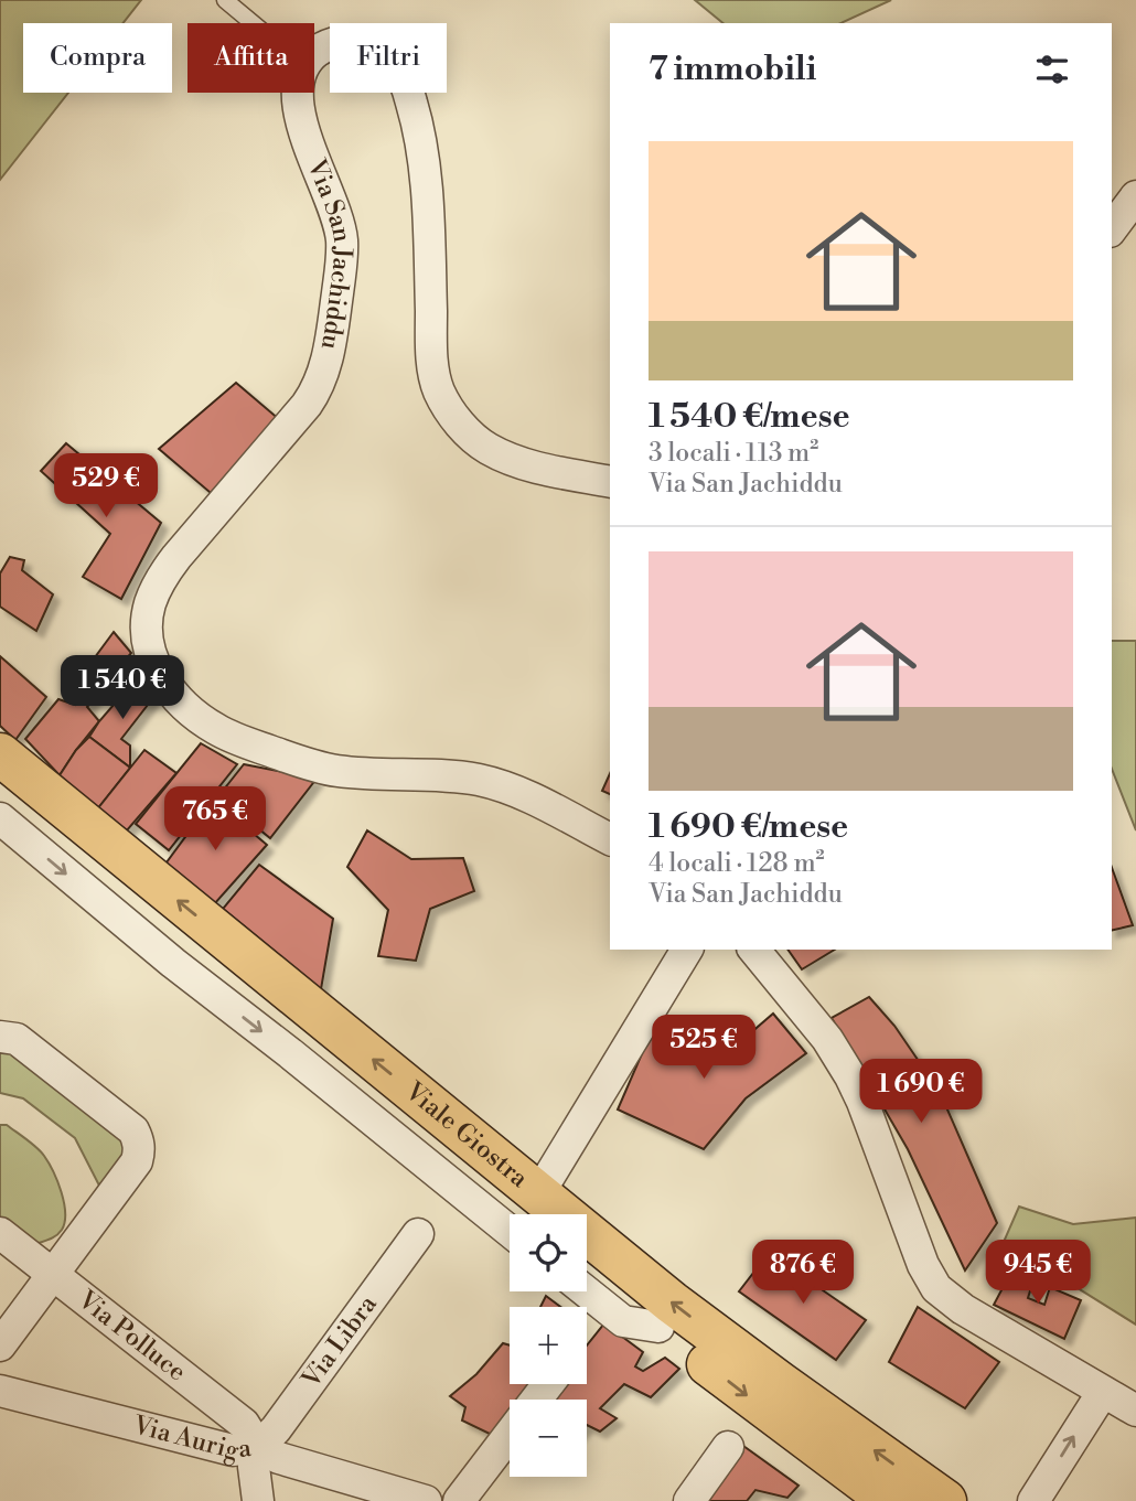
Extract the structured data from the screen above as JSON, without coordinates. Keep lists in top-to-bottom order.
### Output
{
  "streets": {
    "main road": ["Viale Giostra"],
    "street": [
      "Via San Jachiddu",
      "Via Polluce",
      "Via Libra",
      "Via Auriga"
    ]
  },
  "crossings": [
    ["Via Polluce", "Via Libra"],
    ["Via Polluce", "Via Auriga"],
    ["Via Libra", "Via Auriga"]
  ],
  "page": {
    "chip": ["Compra", "Affitta", "Filtri"],
    "heading": "7 immobili",
    "list": [
      {
        "name": "1 540 €/mese",
        "note": "3 locali · 113 m² · Via San Jachiddu"
      },
      {
        "name": "1 690 €/mese",
        "note": "4 locali · 128 m² · Via San Jachiddu"
      }
    ],
    "price": [
      "529 €",
      "1 540 €",
      "765 €",
      "525 €",
      "1 690 €",
      "876 €",
      "945 €"
    ],
    "map_buttons": ["+", "−"]
  }
}
